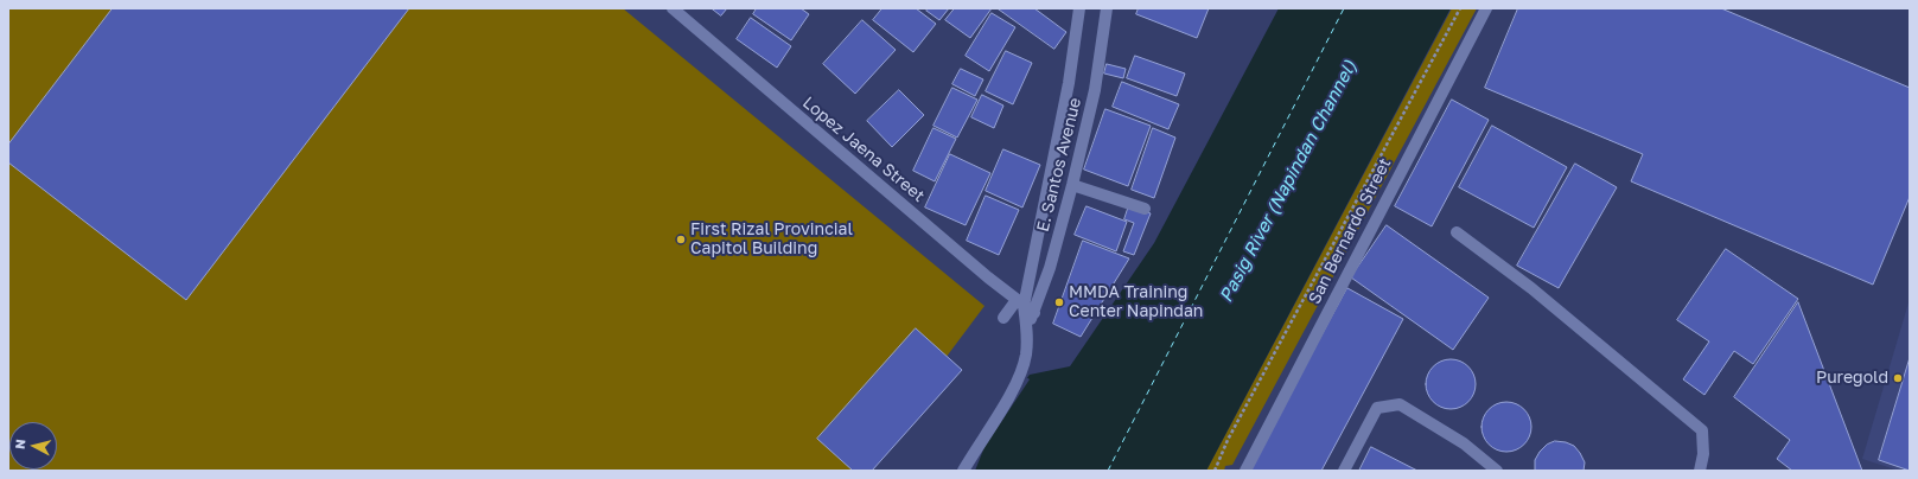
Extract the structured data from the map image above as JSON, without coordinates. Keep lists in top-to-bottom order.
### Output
{
  "streets": {
    "street": ["Lopez Jaena Street", "E. Santos Avenue", "San Bernardo Street"]
  },
  "crossings": [
    ["Lopez Jaena Street", "E. Santos Avenue"]
  ],
  "water": ["Pasig River (Napindan Channel)"],
  "places": ["First Rizal Provincial Capitol Building", "MMDA Training Center Napindan", "Puregold"],
  "north": "left"
}
